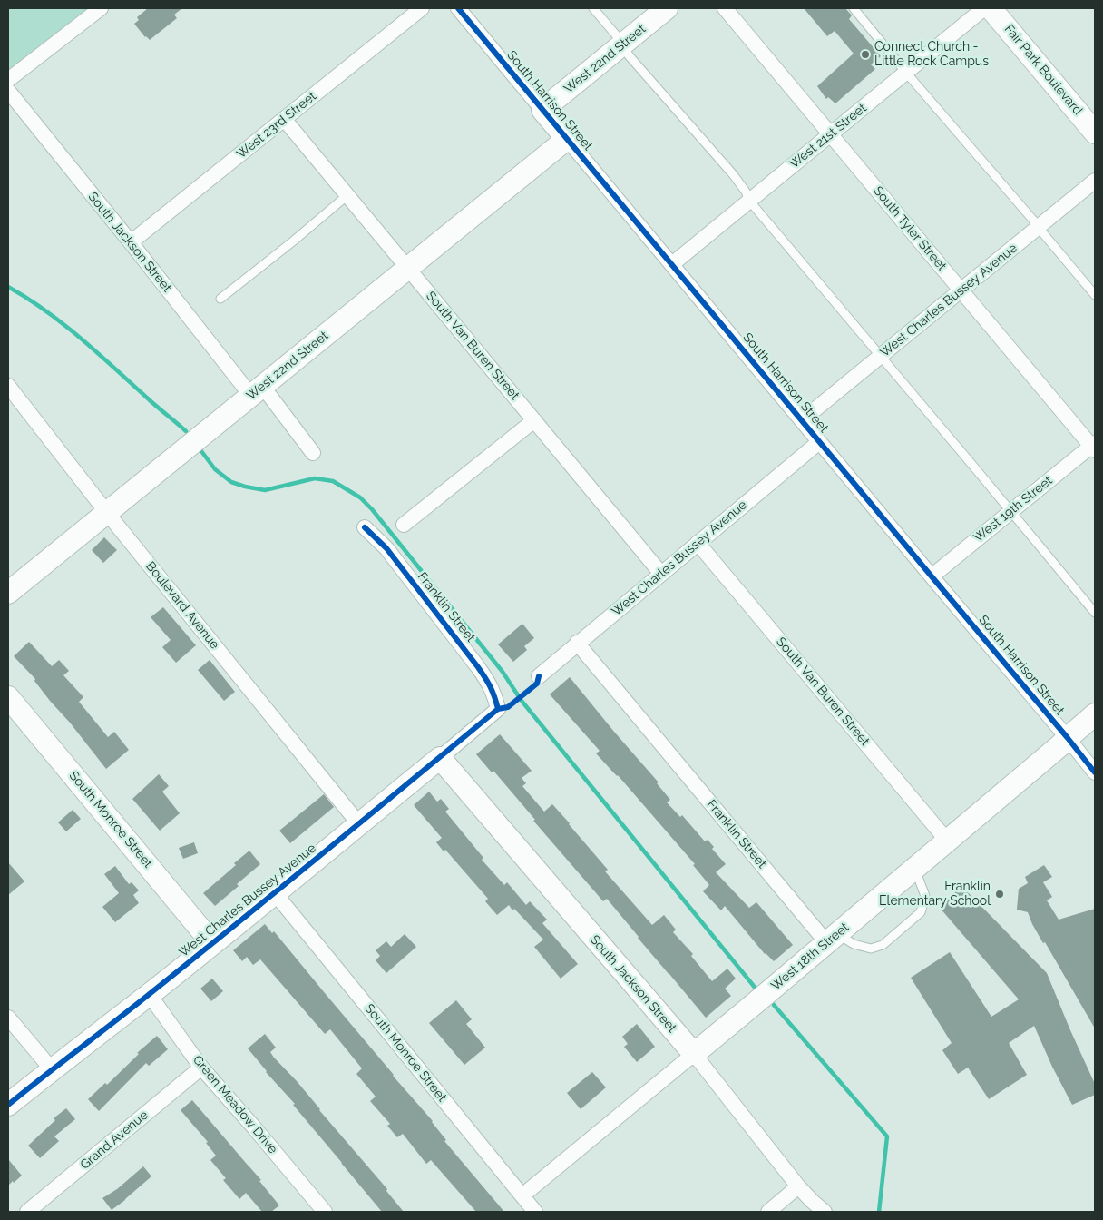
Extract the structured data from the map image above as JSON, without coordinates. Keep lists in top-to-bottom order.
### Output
{
  "streets": {
    "street": [
      "West 22nd Street",
      "Fair Park Boulevard",
      "South Harrison Street",
      "West 23rd Street",
      "West 21st Street",
      "South Tyler Street",
      "South Jackson Street",
      "West Charles Bussey Avenue",
      "South Van Buren Street",
      "West 19th Street",
      "Boulevard Avenue",
      "Franklin Street",
      "South Monroe Street",
      "West 18th Street",
      "Green Meadow Drive",
      "Grand Avenue"
    ]
  },
  "crossings": [
    ["West 22nd Street", "South Harrison Street"],
    ["West 22nd Street", "South Jackson Street"],
    ["West 22nd Street", "South Van Buren Street"],
    ["West 22nd Street", "Boulevard Avenue"],
    ["South Harrison Street", "West 21st Street"],
    ["South Harrison Street", "West Charles Bussey Avenue"],
    ["South Harrison Street", "West 19th Street"],
    ["South Harrison Street", "West 18th Street"],
    ["West 23rd Street", "South Jackson Street"],
    ["West 23rd Street", "South Van Buren Street"],
    ["West 21st Street", "South Tyler Street"],
    ["South Tyler Street", "West Charles Bussey Avenue"],
    ["South Tyler Street", "West 19th Street"],
    ["South Jackson Street", "West Charles Bussey Avenue"],
    ["South Jackson Street", "West 18th Street"],
    ["West Charles Bussey Avenue", "South Van Buren Street"],
    ["West Charles Bussey Avenue", "Boulevard Avenue"],
    ["West Charles Bussey Avenue", "Franklin Street"],
    ["West Charles Bussey Avenue", "South Monroe Street"],
    ["West Charles Bussey Avenue", "Green Meadow Drive"],
    ["South Van Buren Street", "West 18th Street"],
    ["Franklin Street", "West 18th Street"],
    ["South Monroe Street", "West 18th Street"],
    ["Green Meadow Drive", "Grand Avenue"]
  ],
  "places": ["Connect Church - Little Rock Campus", "Franklin Elementary School"]
}
